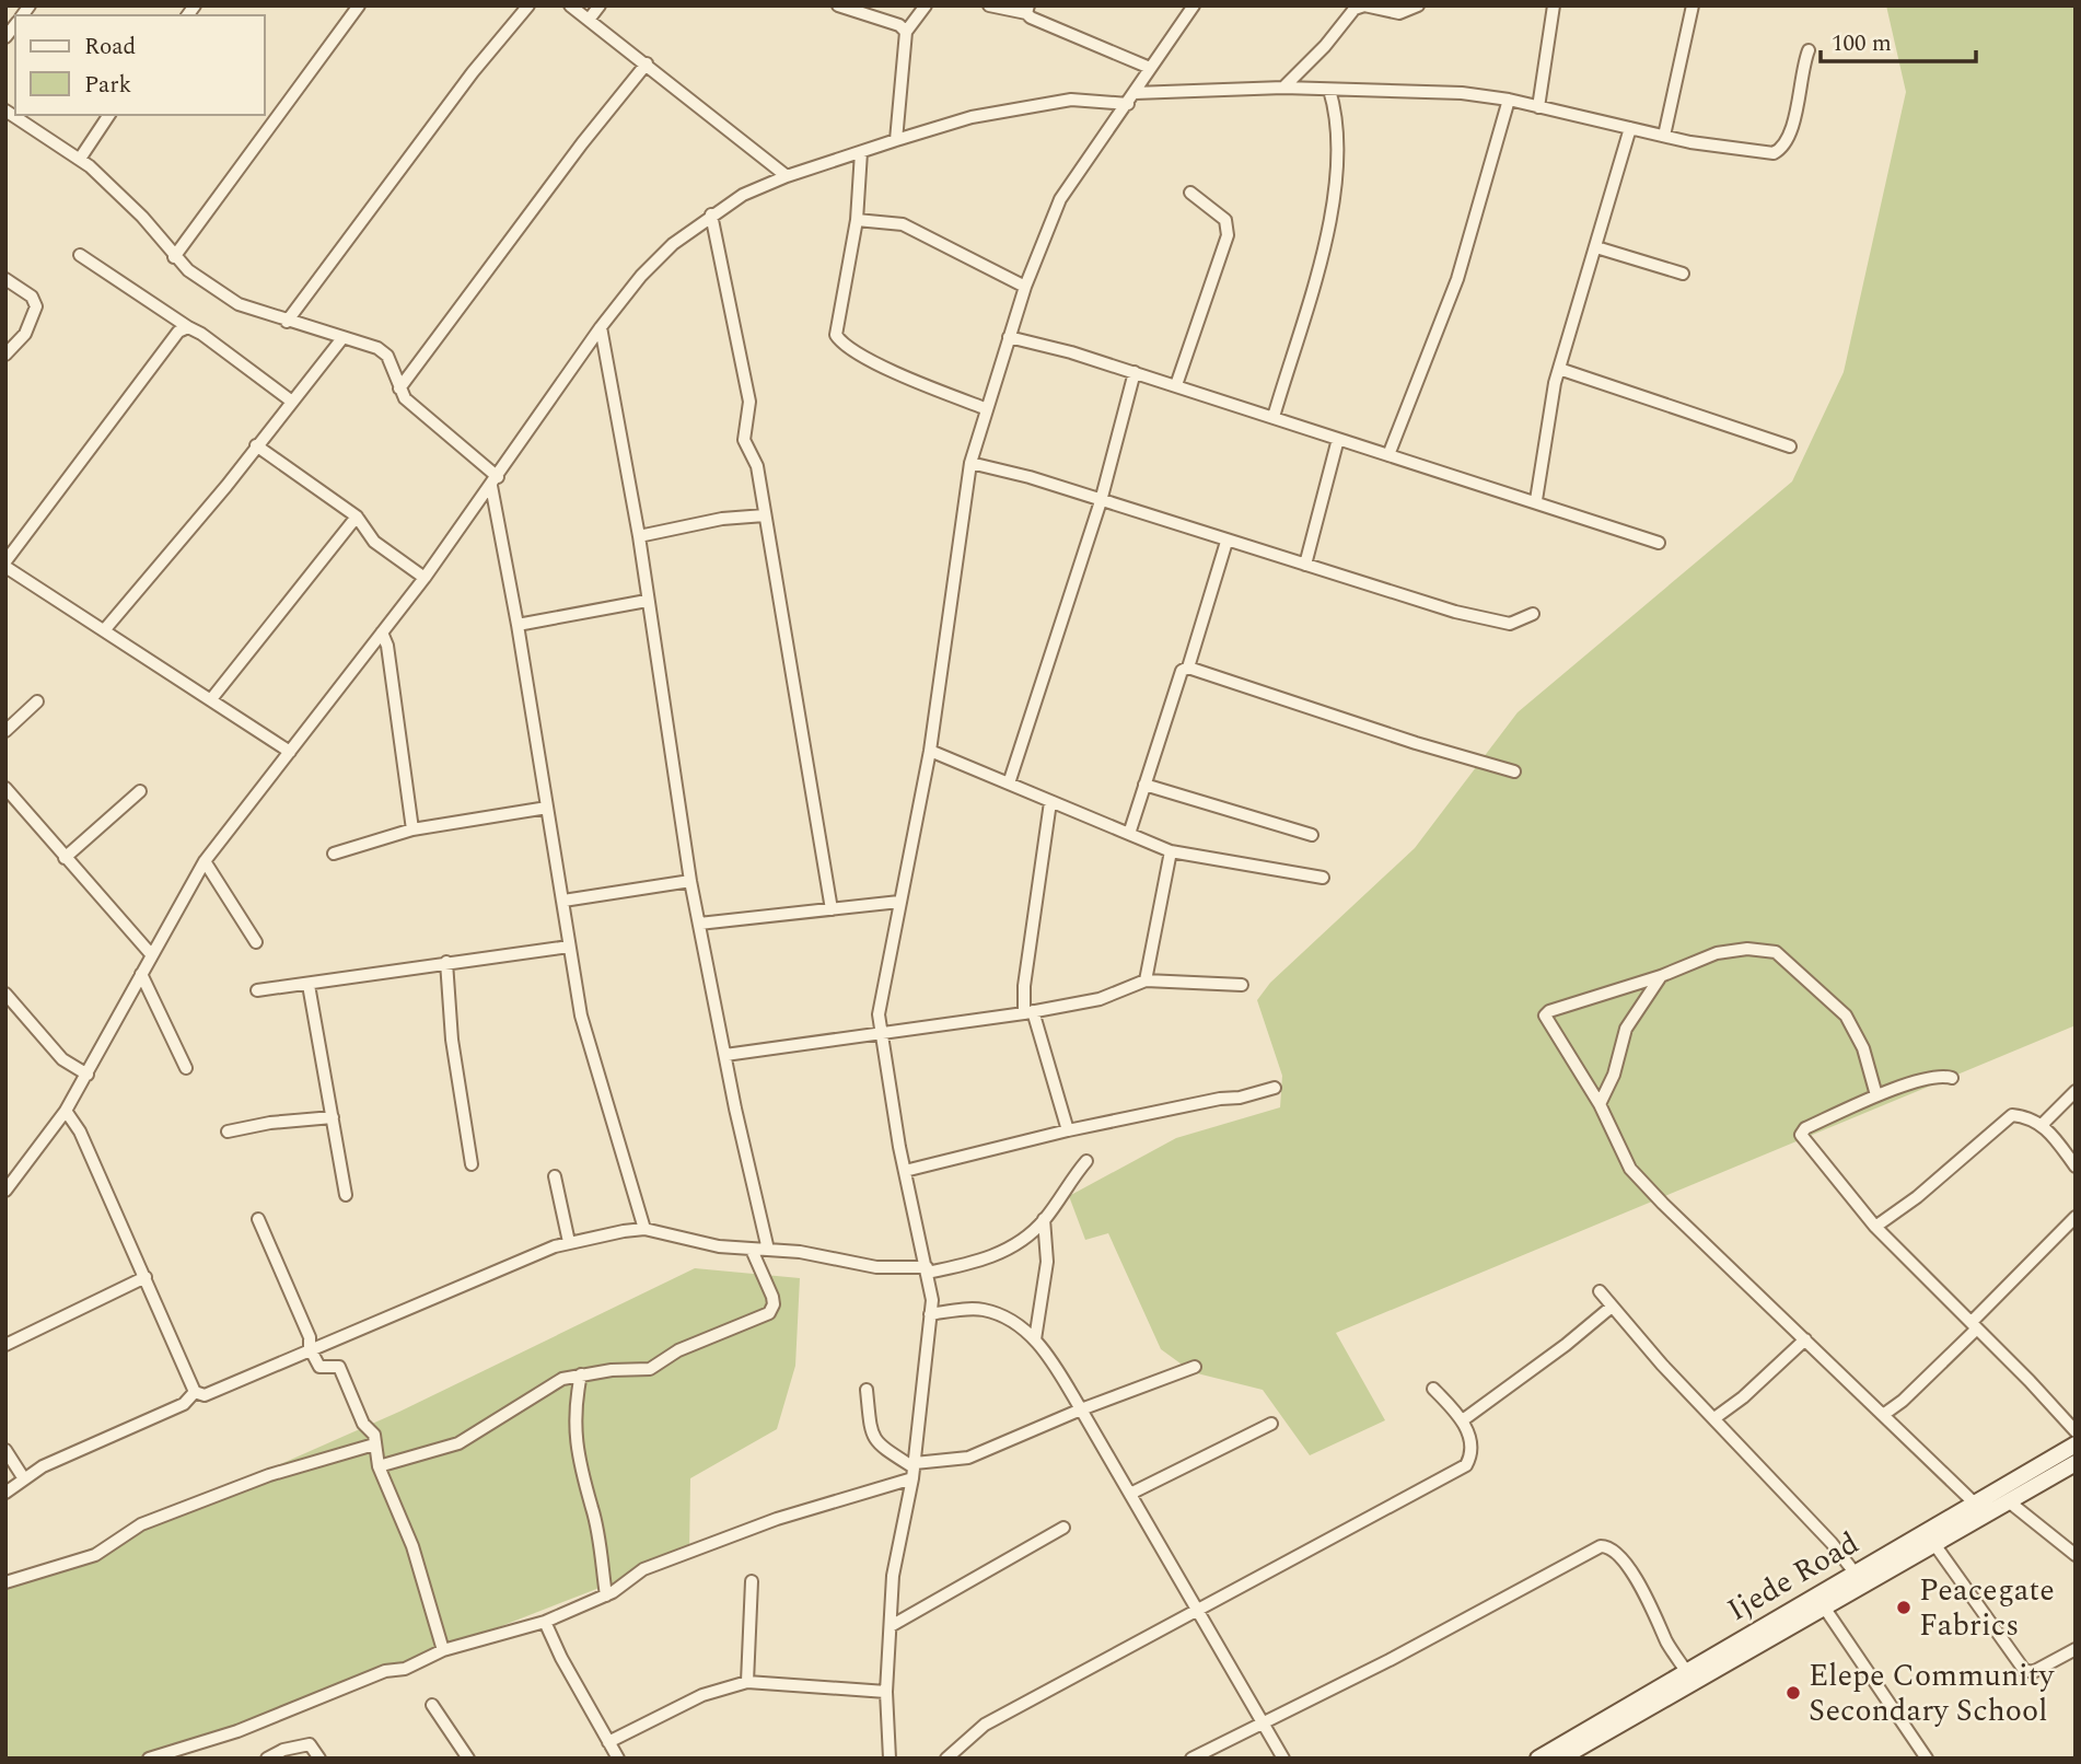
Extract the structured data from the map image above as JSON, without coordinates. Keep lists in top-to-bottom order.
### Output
{
  "streets": {
    "main road": ["Ijede Road"]
  },
  "places": ["Peacegate Fabrics", "Elepe Community Secondary School"],
  "legend": ["Road", "Park"],
  "scale_bar": "100 m"
}
